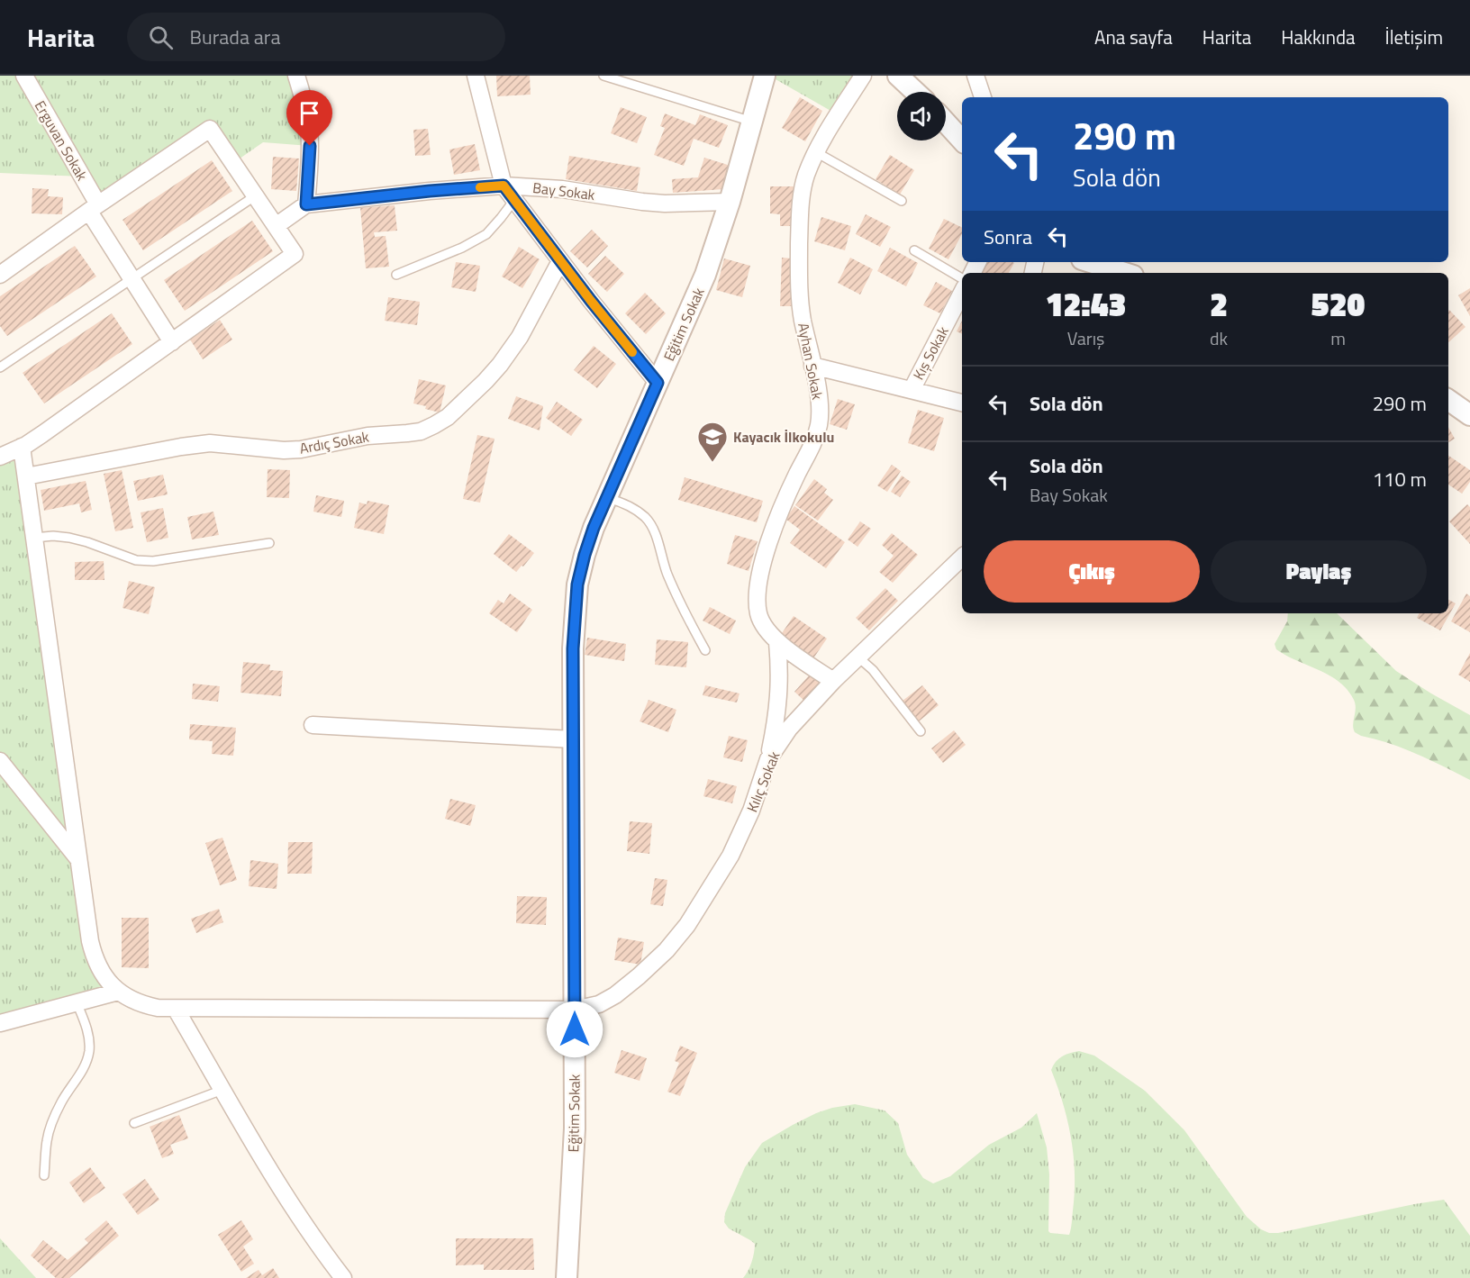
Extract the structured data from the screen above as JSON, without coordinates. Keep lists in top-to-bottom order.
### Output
{
  "streets": {
    "street": [
      "Erguvan Sokak",
      "Bay Sokak",
      "Eğitim Sokak",
      "Kış Sokak",
      "Ayhan Sokak",
      "Ardıç Sokak",
      "Kılıç Sokak"
    ]
  },
  "crossings": [
    ["Bay Sokak", "Eğitim Sokak"],
    ["Eğitim Sokak", "Kılıç Sokak"],
    ["Ayhan Sokak", "Kılıç Sokak"]
  ],
  "places": {
    "school or university": ["Kayacık İlkokulu"]
  },
  "page": {
    "header": "Harita",
    "search": "Burada ara",
    "nav": [
      "Ana sayfa",
      "Harita",
      "Hakkında",
      "İletişim"
    ],
    "turn": ["290 m", "Sola dön"],
    "then": "Sonra",
    "eta": [
      "12:43",
      "Varış",
      "2",
      "dk",
      "520",
      "m"
    ],
    "list": [
      {
        "name": "Sola dön",
        "value": "290 m"
      },
      {
        "name": "Sola dön",
        "note": "Bay Sokak",
        "value": "110 m"
      }
    ],
    "buttons": ["Çıkış", "Paylaş"]
  }
}
